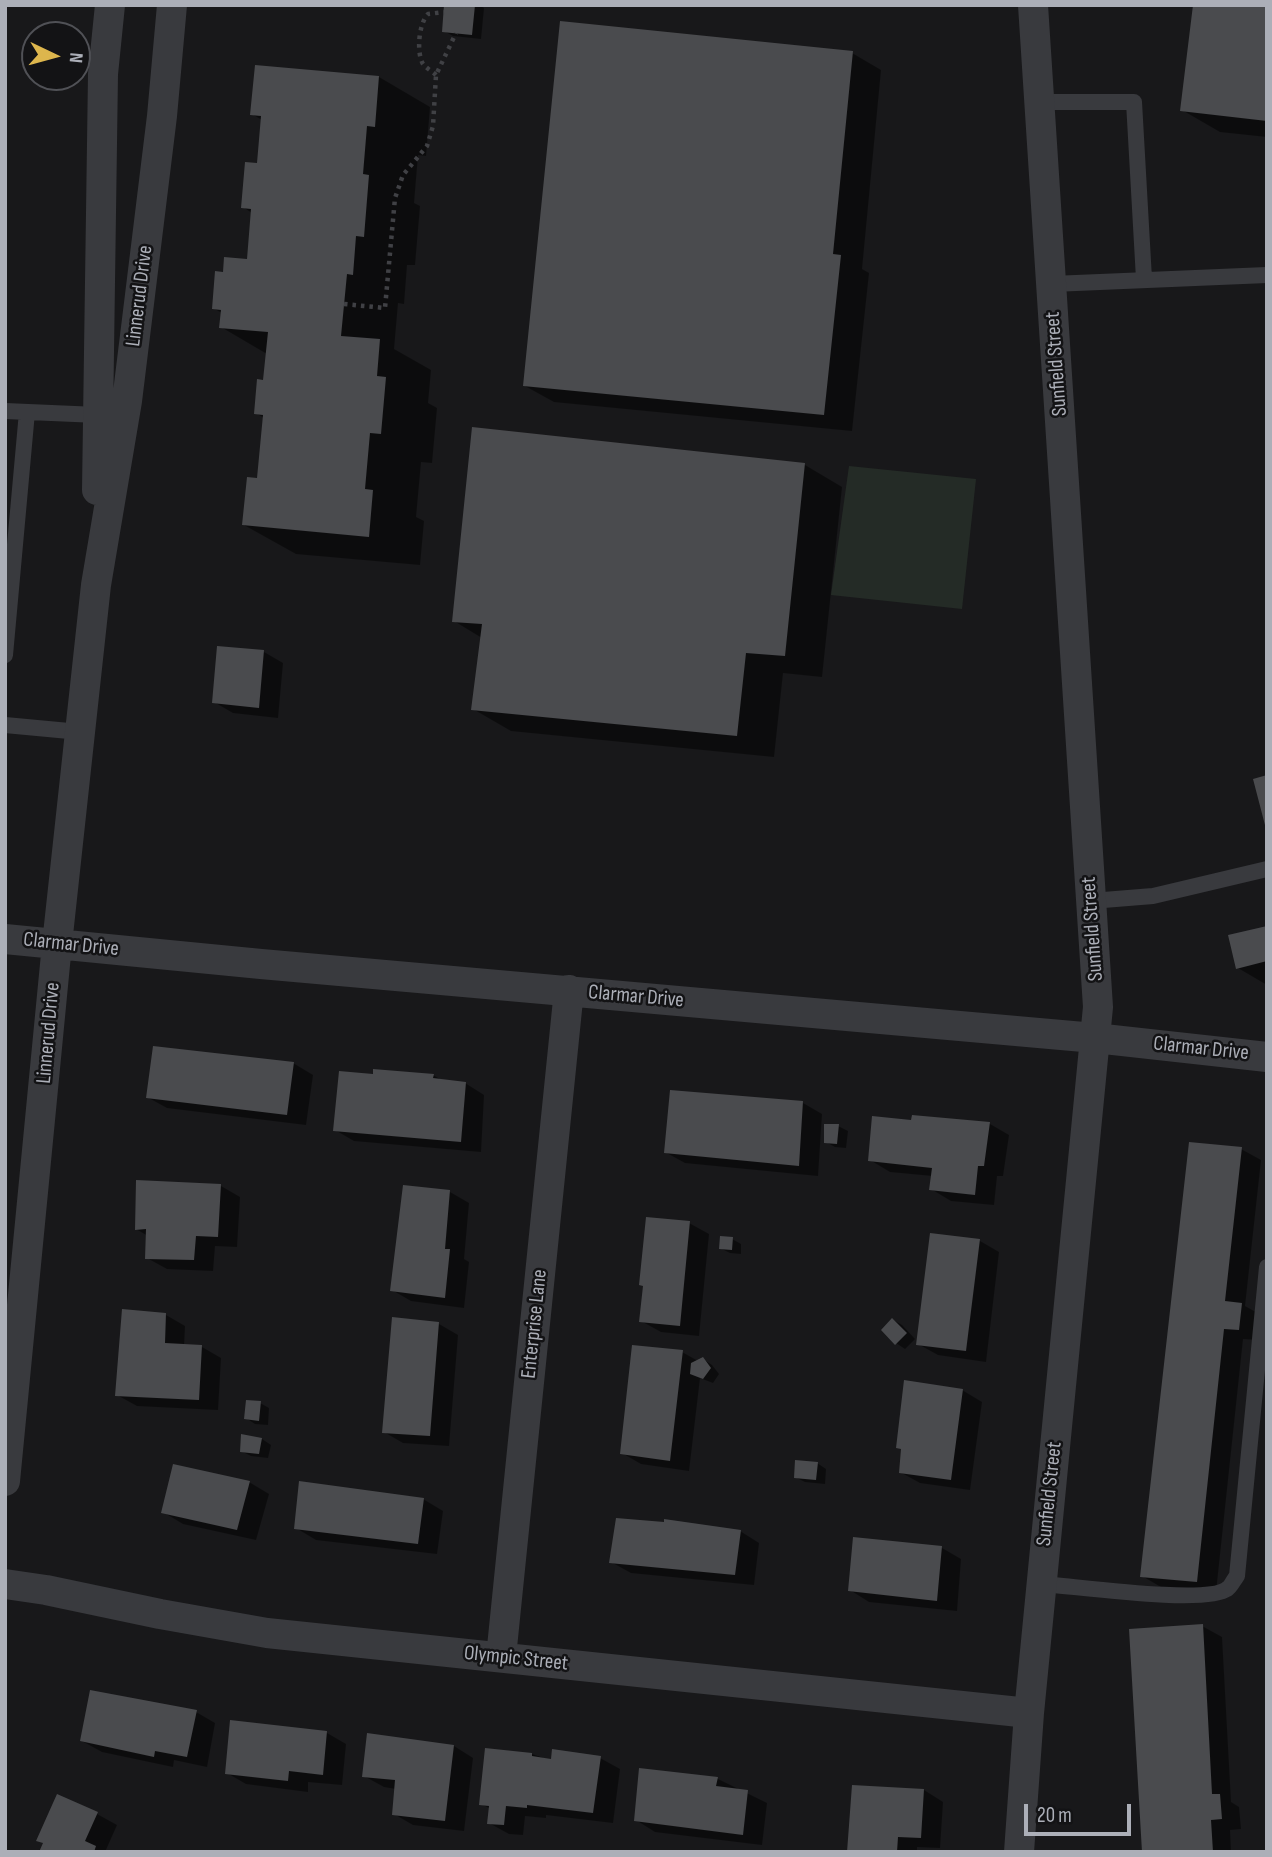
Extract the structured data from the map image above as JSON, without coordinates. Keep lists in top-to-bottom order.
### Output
{
  "streets": {
    "street": [
      "Linnerud Drive",
      "Sunfield Street",
      "Clarmar Drive",
      "Enterprise Lane",
      "Olympic Street"
    ]
  },
  "crossings": [
    ["Linnerud Drive", "Clarmar Drive"],
    ["Sunfield Street", "Clarmar Drive"],
    ["Sunfield Street", "Olympic Street"],
    ["Clarmar Drive", "Enterprise Lane"],
    ["Enterprise Lane", "Olympic Street"]
  ],
  "scale_bar": "20 m",
  "north": "right"
}
